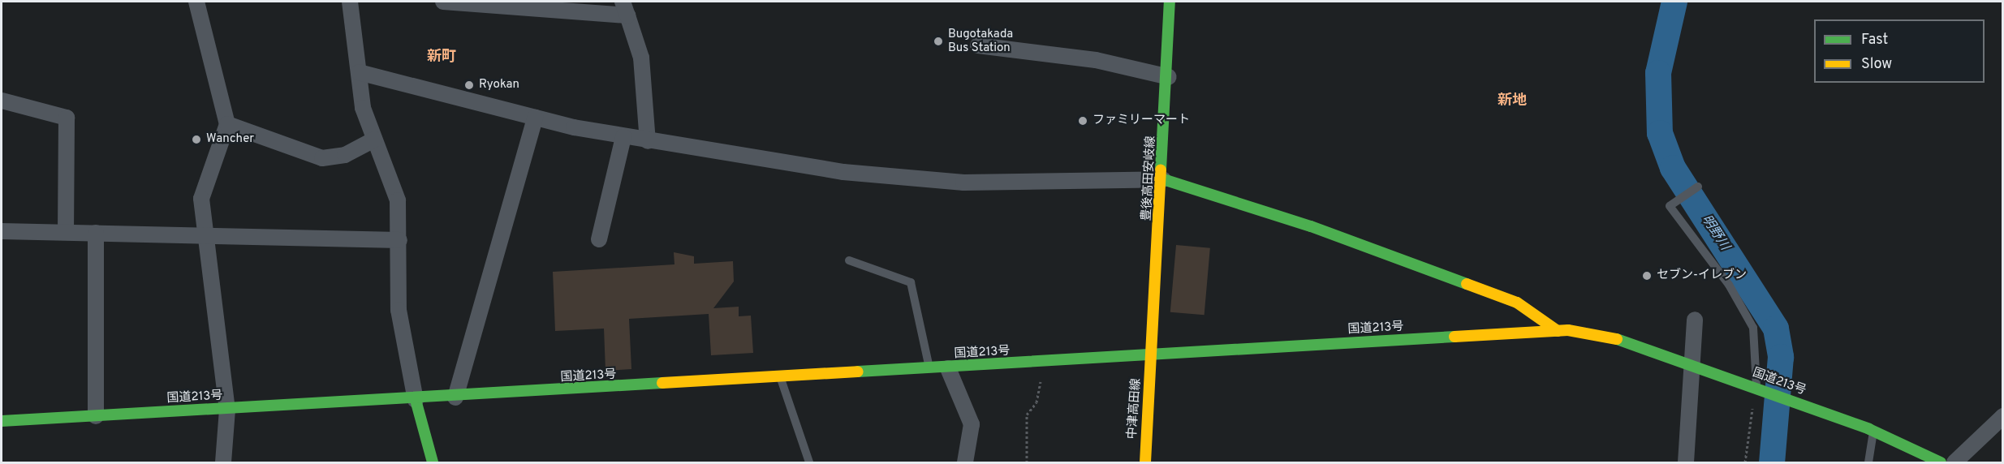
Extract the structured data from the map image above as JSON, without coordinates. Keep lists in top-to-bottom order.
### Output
{
  "streets": {
    "main road": ["豊後高田安岐線", "国道213号", "中津高田線"]
  },
  "crossings": [
    ["豊後高田安岐線", "国道213号"],
    ["豊後高田安岐線", "中津高田線"],
    ["国道213号", "中津高田線"]
  ],
  "districts": ["新町", "新地"],
  "water": ["明野川"],
  "places": [
    "Bugotakada Bus Station",
    "Ryokan",
    "ファミリーマート",
    "Wancher",
    "セブン-イレブン"
  ],
  "legend": ["Fast", "Slow"]
}
